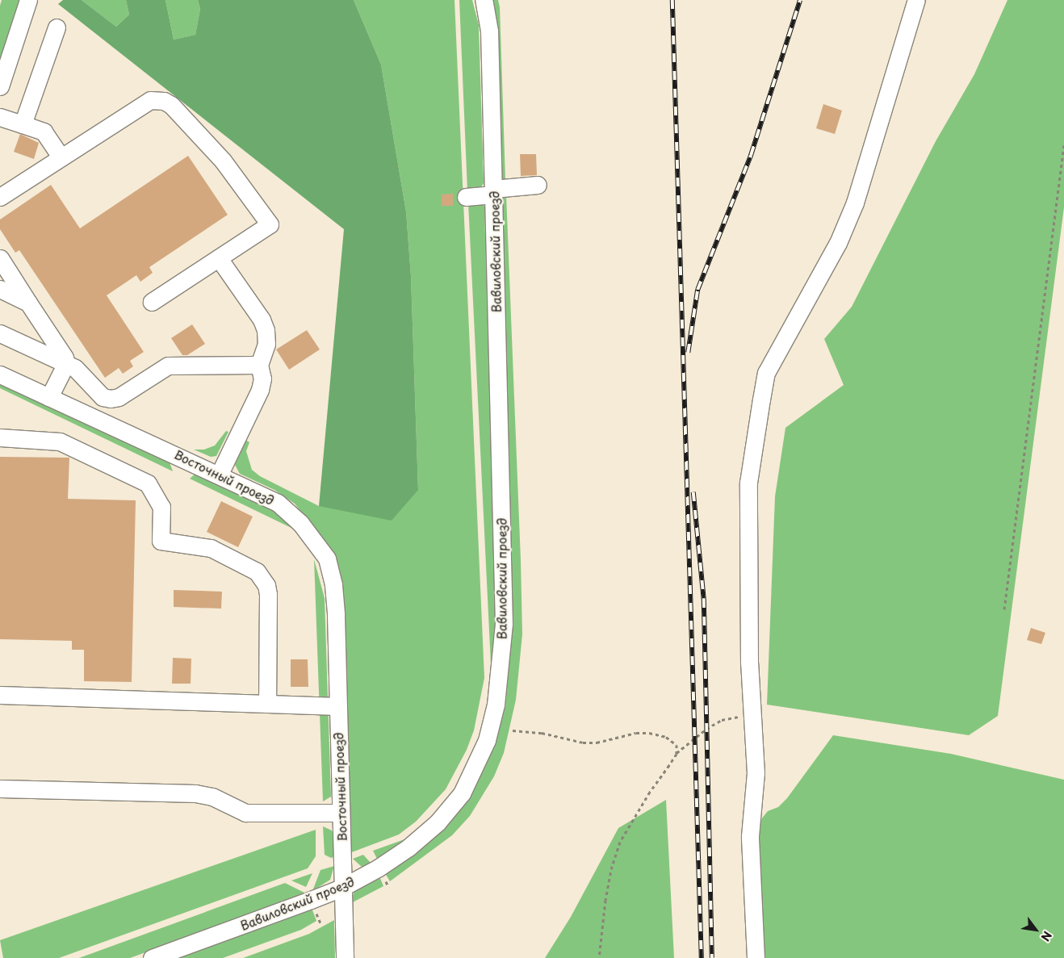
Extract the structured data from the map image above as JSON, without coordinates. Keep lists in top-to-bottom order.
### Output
{
  "streets": {
    "street": ["Вавиловский проезд", "Восточный проезд"]
  },
  "crossings": [
    ["Вавиловский проезд", "Восточный проезд"]
  ],
  "north": "bottom right"
}
